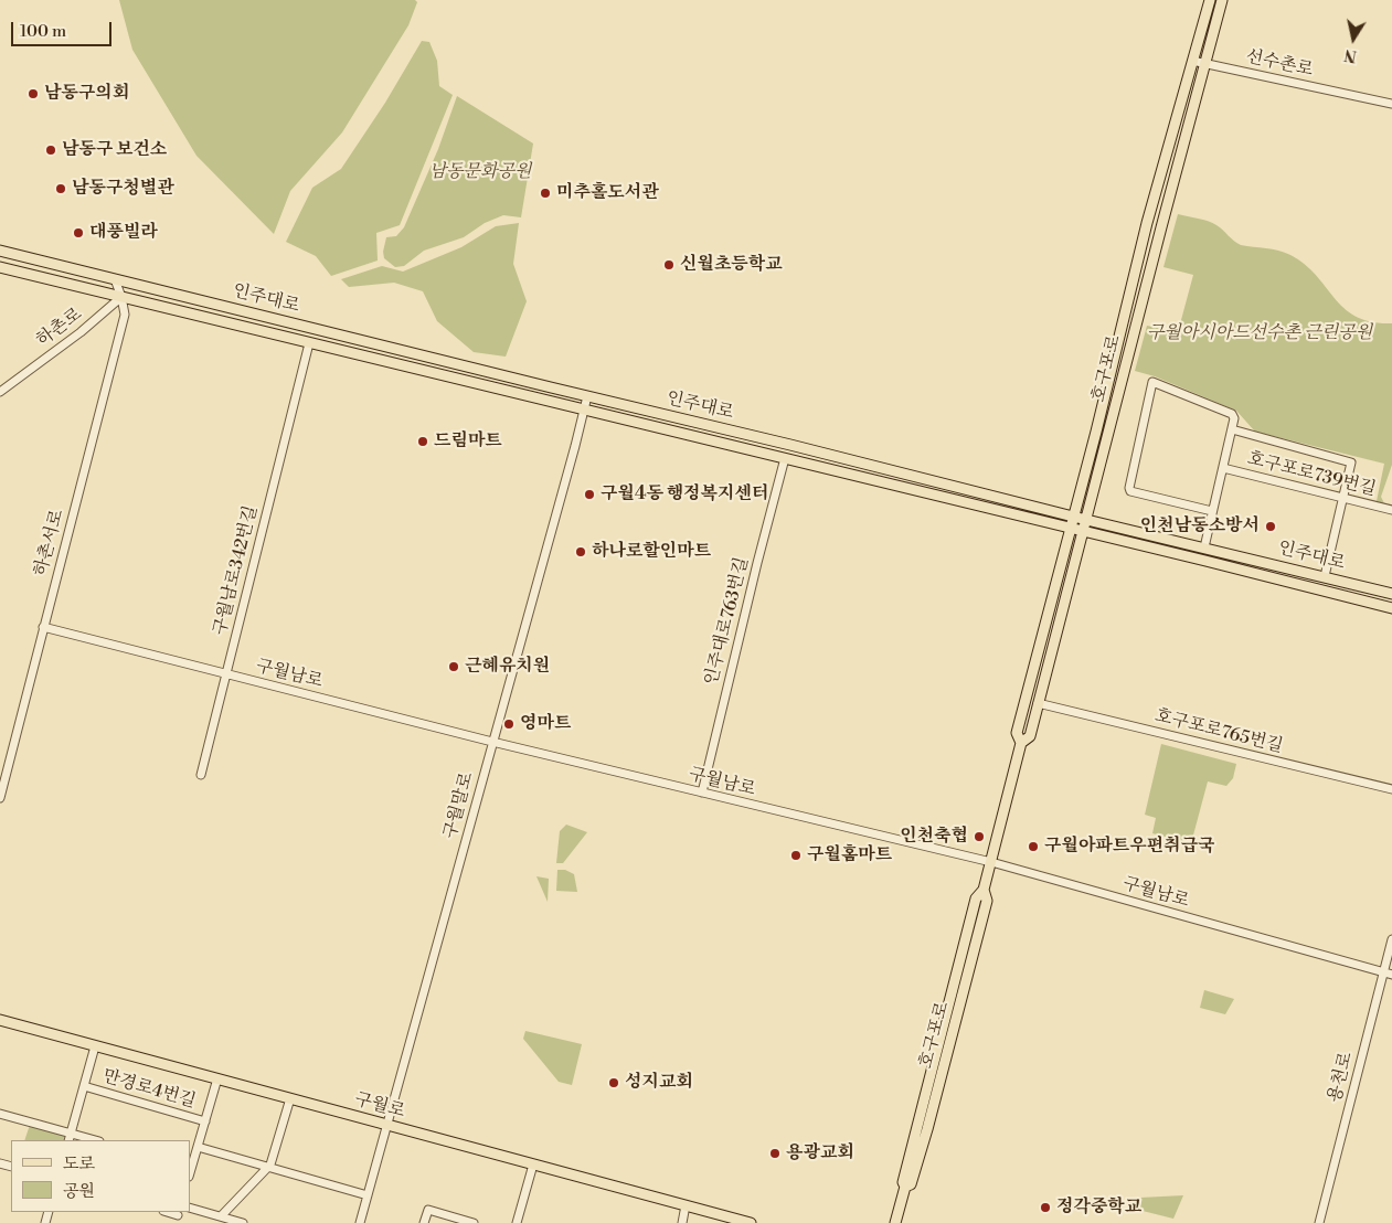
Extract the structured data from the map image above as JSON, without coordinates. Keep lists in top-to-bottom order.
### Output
{
  "streets": {
    "main road": ["인주대로", "호구포로", "구월로"],
    "street": [
      "선수촌로",
      "하촌로",
      "호구포로739번길",
      "하촌서로",
      "구월남로342번길",
      "인주대로763번길",
      "구월남로",
      "호구포로765번길",
      "구월말로",
      "용천로",
      "만경로4번길"
    ]
  },
  "crossings": [
    ["선수촌로", "호구포로"],
    ["인주대로", "하촌로"],
    ["인주대로", "호구포로"],
    ["인주대로", "하촌서로"],
    ["인주대로", "구월남로342번길"],
    ["인주대로", "인주대로763번길"],
    ["인주대로", "구월말로"],
    ["하촌로", "하촌서로"],
    ["호구포로", "구월남로"],
    ["호구포로", "호구포로765번길"],
    ["하촌서로", "구월남로"],
    ["구월남로342번길", "구월남로"],
    ["인주대로763번길", "구월남로"],
    ["구월남로", "구월말로"],
    ["구월남로", "용천로"],
    ["구월말로", "구월로"]
  ],
  "parks": ["남동문화공원", "구월아시아드선수촌 근린공원"],
  "places": [
    "남동구의회",
    "남동구 보건소",
    "남동구청별관",
    "미추홀도서관",
    "대풍빌라",
    "신월초등학교",
    "드림마트",
    "구월4동 행정복지센터",
    "인천남동소방서",
    "하나로할인마트",
    "근혜유치원",
    "영마트",
    "인천축협",
    "구월아파트우편취급국",
    "구월홈마트",
    "성지교회",
    "용광교회",
    "정각중학교"
  ],
  "legend": ["도로", "공원"],
  "scale_bar": "100 m",
  "north": "bottom"
}
